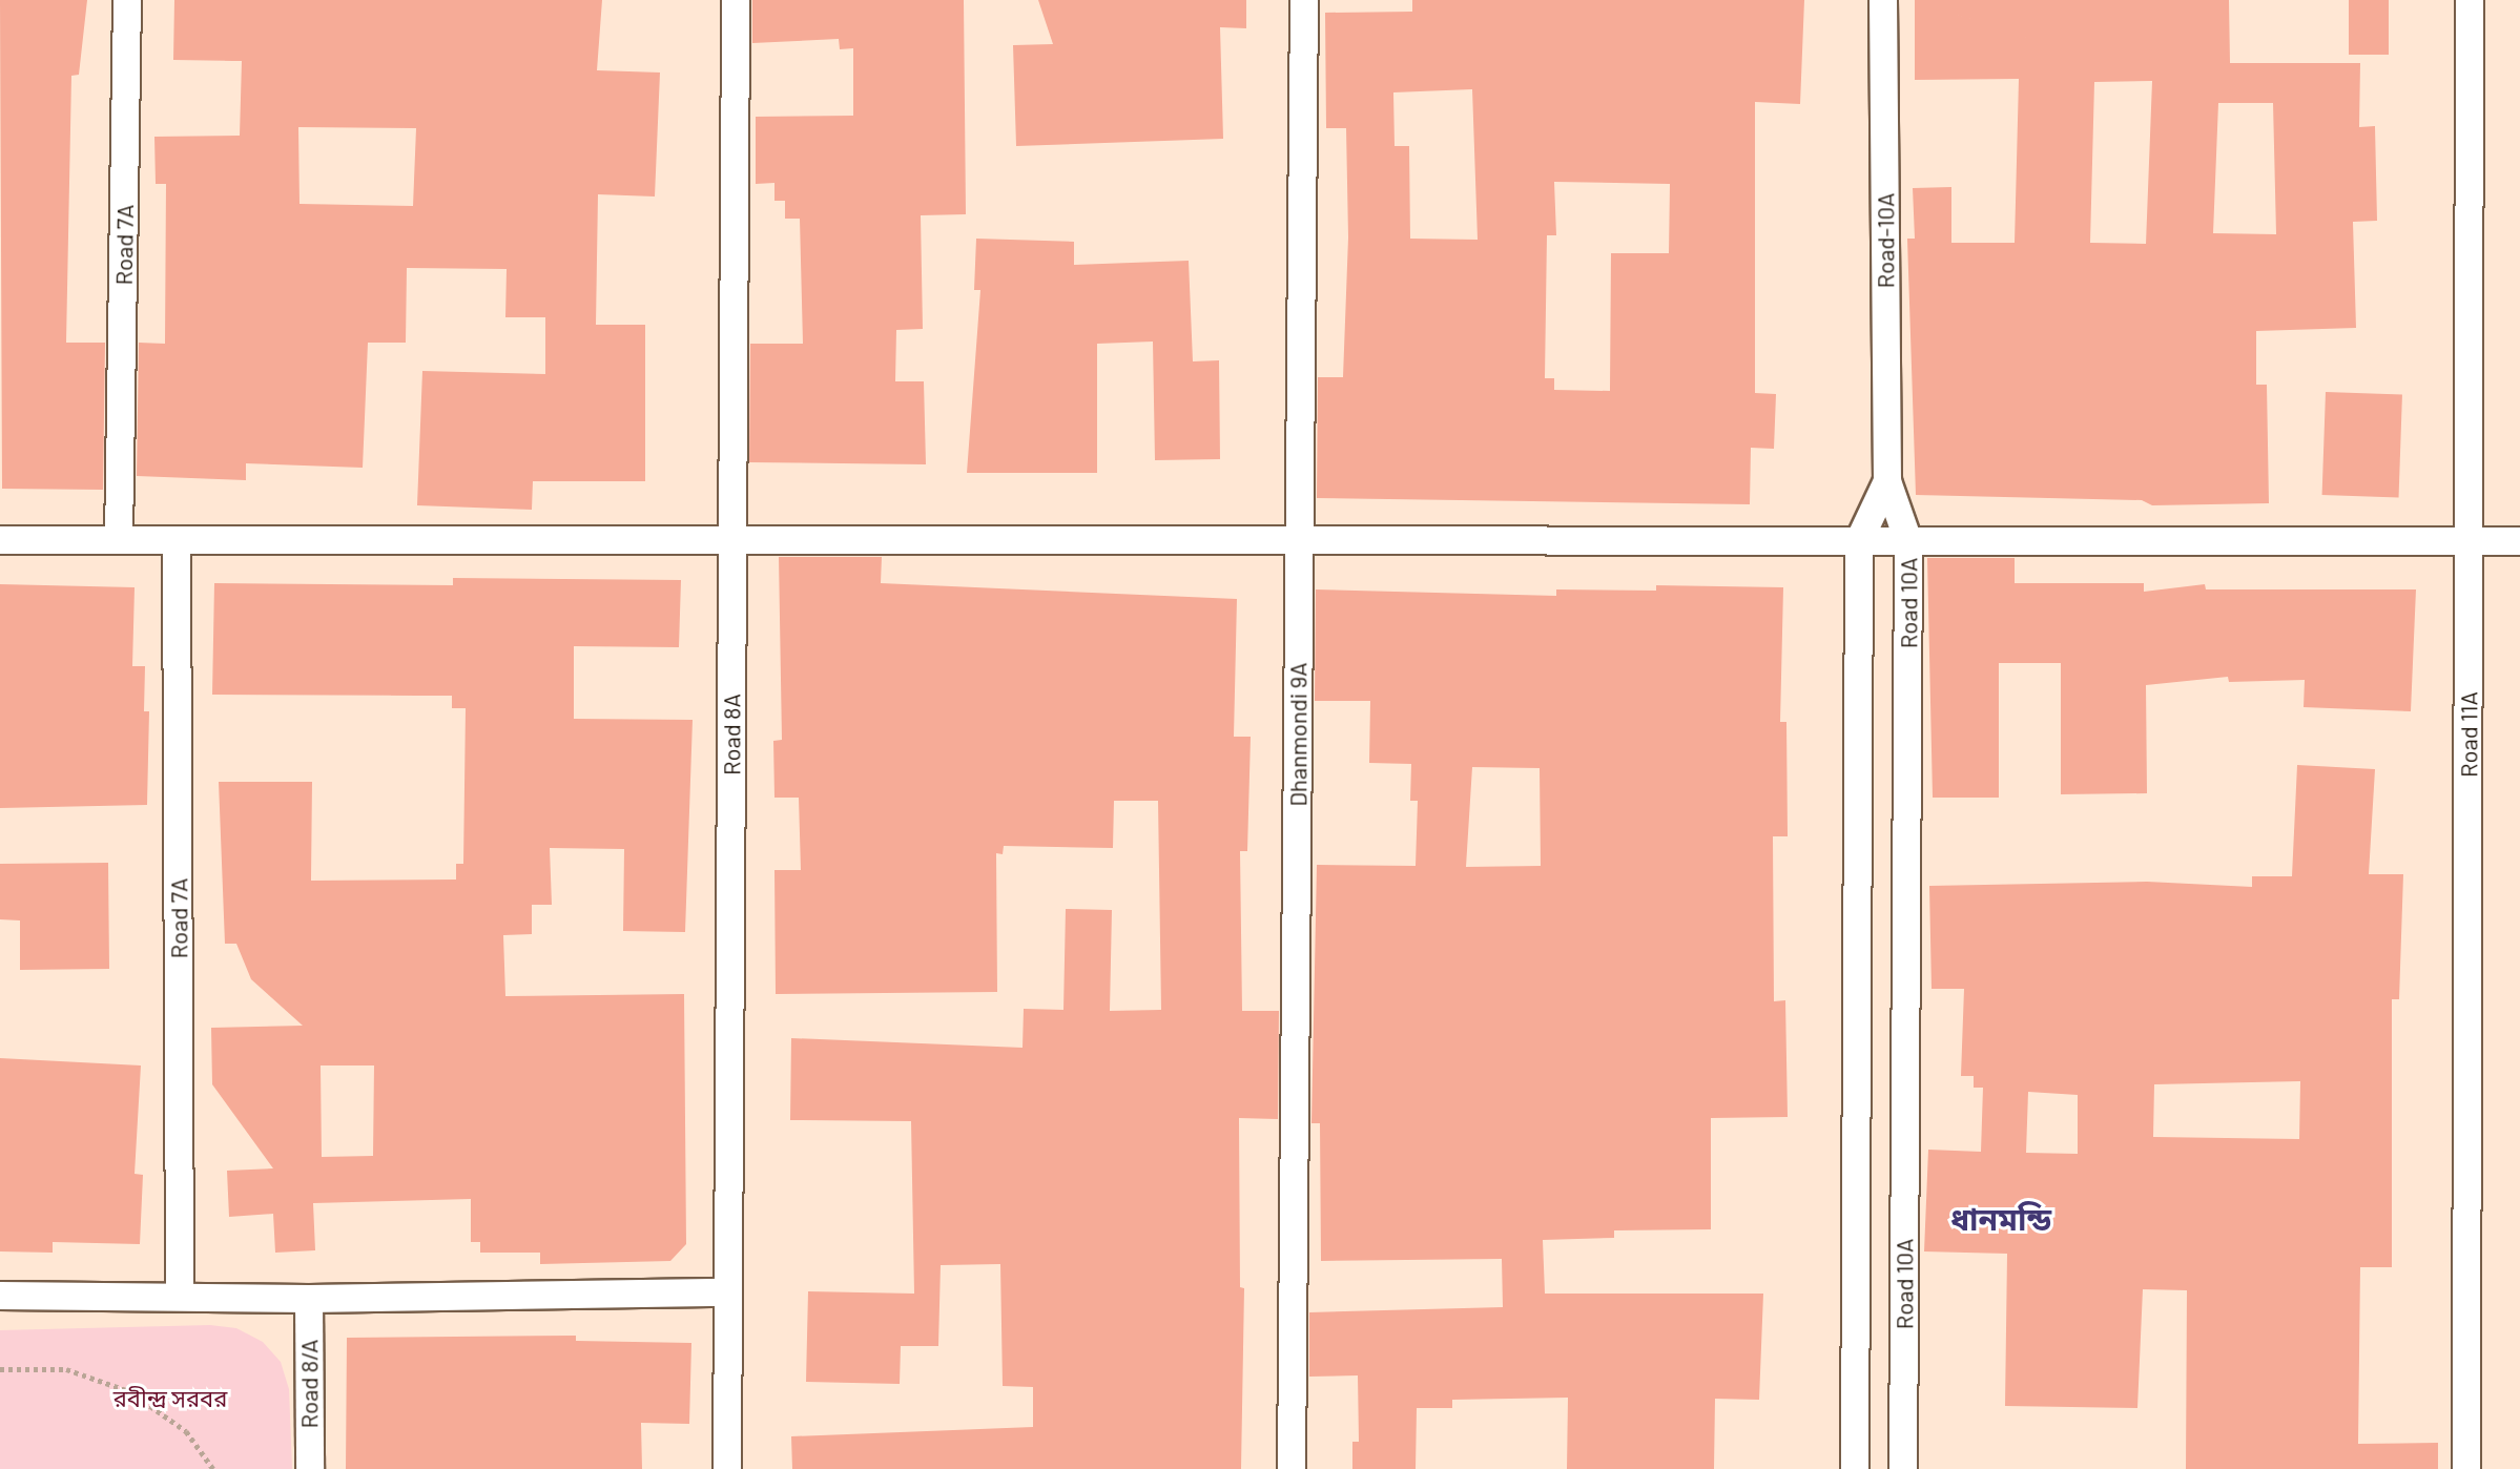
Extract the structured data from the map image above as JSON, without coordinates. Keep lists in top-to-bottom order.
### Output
{
  "streets": {
    "street": [
      "Road-10A",
      "Road 7A",
      "Road 10A",
      "Road 8A",
      "Dhanmondi 9A",
      "Road 11A",
      "Road 8/A"
    ]
  },
  "crossings": [
    ["Road-10A", "Road 10A"]
  ],
  "districts": ["ধানমন্ডি"],
  "parks": ["রবীন্দ্র সরবর"]
}
